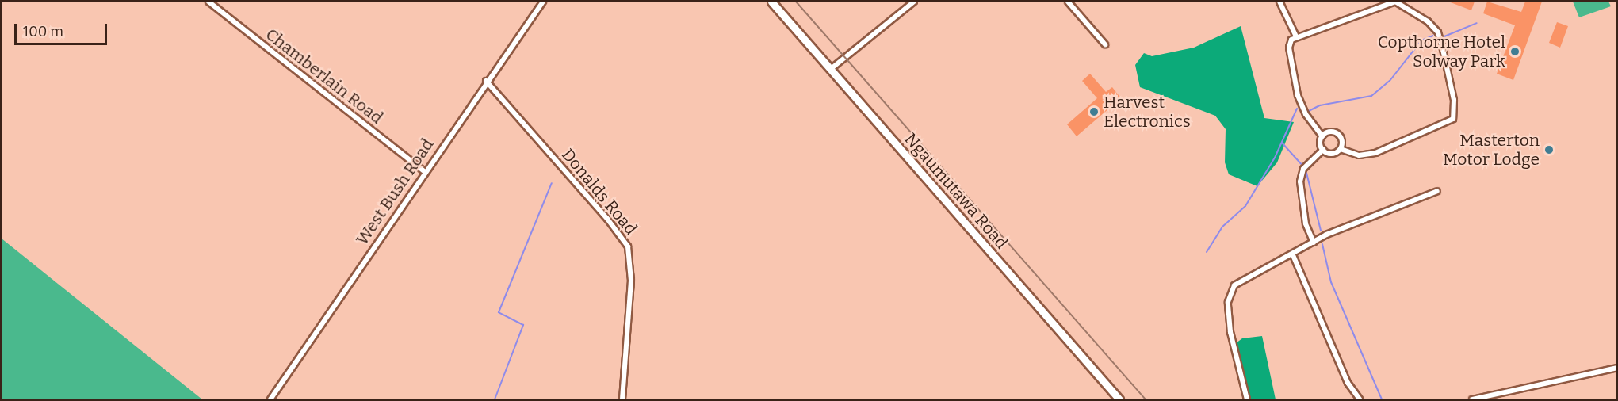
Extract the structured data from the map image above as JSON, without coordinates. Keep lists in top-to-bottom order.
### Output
{
  "streets": {
    "main road": ["Ngaumutawa Road"],
    "street": ["Chamberlain Road", "West Bush Road", "Donalds Road"]
  },
  "crossings": [
    ["Chamberlain Road", "West Bush Road"],
    ["West Bush Road", "Donalds Road"]
  ],
  "places": ["Copthorne Hotel Solway Park", "Harvest Electronics", "Masterton Motor Lodge"],
  "scale_bar": "100 m"
}
